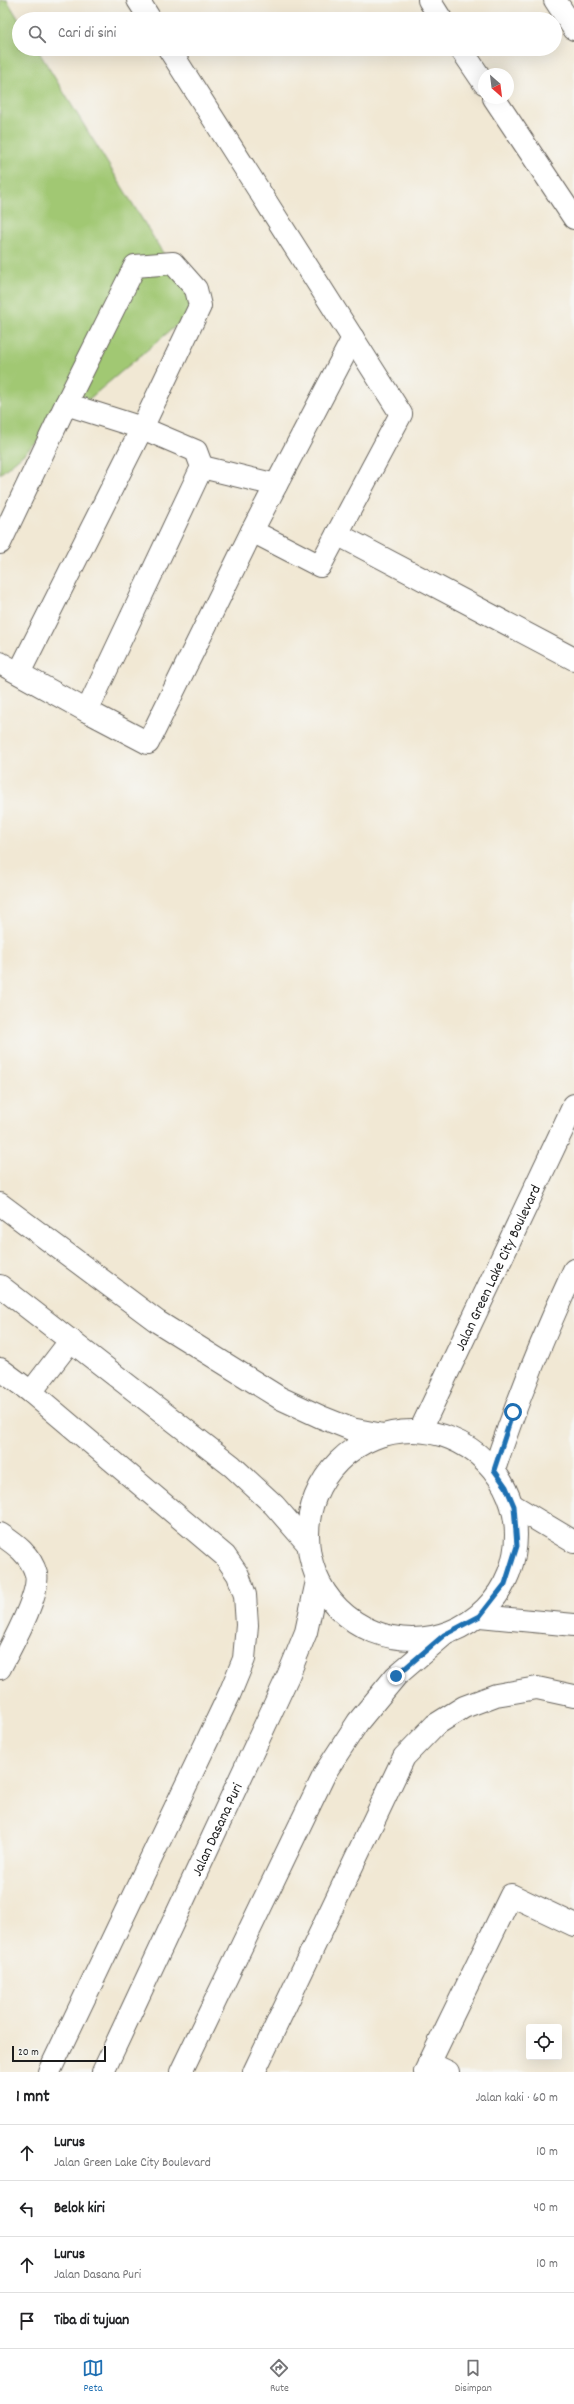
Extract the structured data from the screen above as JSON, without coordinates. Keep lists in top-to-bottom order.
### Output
{
  "streets": {
    "main road": ["Jalan Green Lake City Boulevard", "Jalan Dasana Puri"]
  },
  "scale_bar": "20 m",
  "north": "bottom right",
  "page": {
    "search": "Cari di sini",
    "scale": "20 m",
    "heading": ["1 mnt", "Jalan kaki · 60 m"],
    "list": [
      ["Lurus", "Jalan Green Lake City Boulevard", "10 m"],
      ["Belok kiri", "40 m"],
      ["Lurus", "Jalan Dasana Puri", "10 m"],
      "Tiba di tujuan"
    ],
    "nav": ["Peta", "Rute", "Disimpan"]
  }
}
